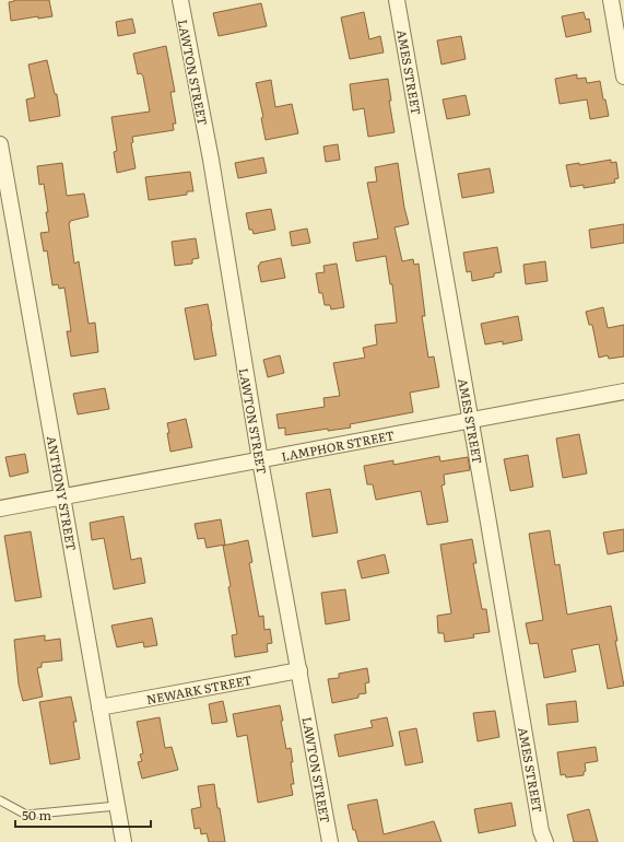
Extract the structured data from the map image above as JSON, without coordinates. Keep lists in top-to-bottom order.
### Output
{
  "streets": {
    "street": [
      "LAWTON STREET",
      "AMES STREET",
      "LAMPHOR STREET",
      "ANTHONY STREET",
      "NEWARK STREET"
    ]
  },
  "crossings": [
    ["LAWTON STREET", "LAMPHOR STREET"],
    ["LAWTON STREET", "NEWARK STREET"],
    ["AMES STREET", "LAMPHOR STREET"],
    ["LAMPHOR STREET", "ANTHONY STREET"],
    ["ANTHONY STREET", "NEWARK STREET"]
  ],
  "scale_bar": "50 m"
}
